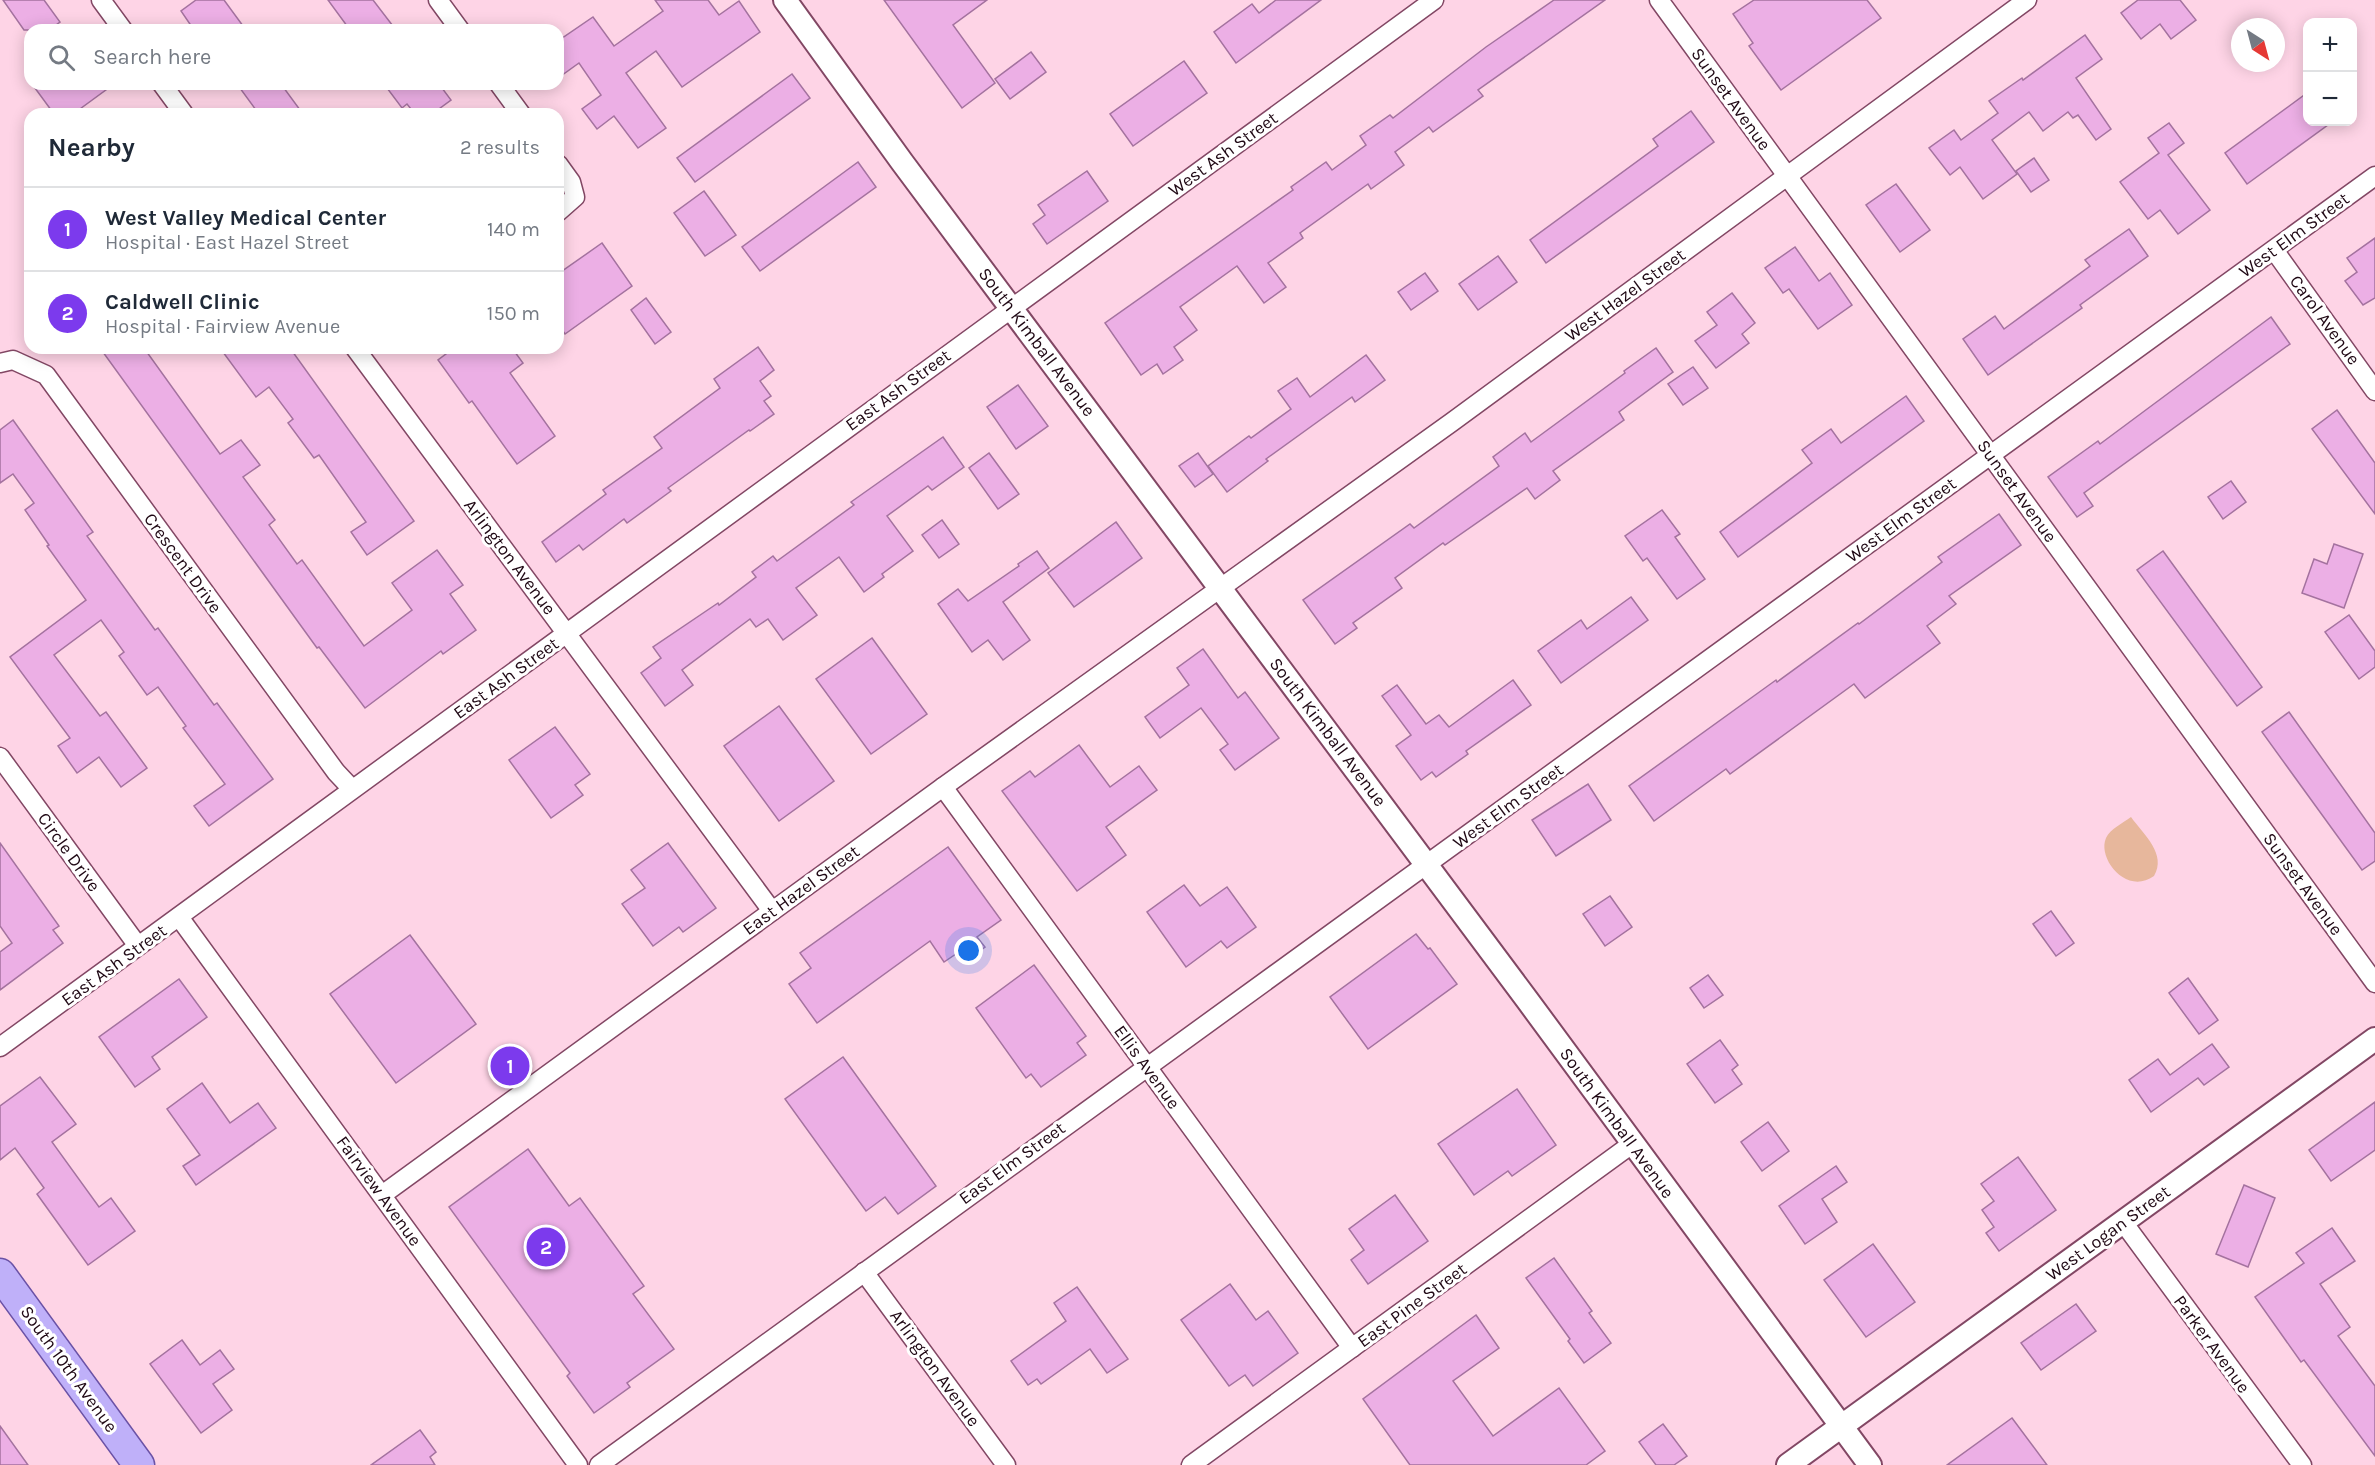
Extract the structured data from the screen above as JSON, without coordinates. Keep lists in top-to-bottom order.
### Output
{
  "streets": {
    "main road": ["South 10th Avenue"],
    "street": [
      "Sunset Avenue",
      "West Ash Street",
      "West Elm Street",
      "West Hazel Street",
      "Carol Avenue",
      "South Kimball Avenue",
      "East Ash Street",
      "Arlington Avenue",
      "Crescent Drive",
      "Circle Drive",
      "East Hazel Street",
      "Ellis Avenue",
      "East Elm Street",
      "Fairview Avenue",
      "West Logan Street",
      "East Pine Street",
      "Parker Avenue"
    ]
  },
  "crossings": [
    ["Sunset Avenue", "West Elm Street"],
    ["Sunset Avenue", "West Hazel Street"],
    ["West Ash Street", "South Kimball Avenue"],
    ["West Ash Street", "East Ash Street"],
    ["West Elm Street", "Carol Avenue"],
    ["West Elm Street", "South Kimball Avenue"],
    ["West Elm Street", "East Elm Street"],
    ["West Hazel Street", "South Kimball Avenue"],
    ["West Hazel Street", "East Hazel Street"],
    ["South Kimball Avenue", "East Ash Street"],
    ["South Kimball Avenue", "East Hazel Street"],
    ["South Kimball Avenue", "East Elm Street"],
    ["South Kimball Avenue", "West Logan Street"],
    ["South Kimball Avenue", "East Pine Street"],
    ["East Ash Street", "Arlington Avenue"],
    ["East Ash Street", "Crescent Drive"],
    ["East Ash Street", "Circle Drive"],
    ["East Ash Street", "Fairview Avenue"],
    ["Arlington Avenue", "East Hazel Street"],
    ["Arlington Avenue", "East Elm Street"],
    ["East Hazel Street", "Ellis Avenue"],
    ["East Hazel Street", "Fairview Avenue"],
    ["Ellis Avenue", "East Elm Street"],
    ["Ellis Avenue", "East Pine Street"],
    ["West Logan Street", "Parker Avenue"]
  ],
  "north": "bottom right",
  "page": {
    "map_buttons": ["+", "−"],
    "search": "Search here",
    "heading": ["Nearby", "2 results"],
    "list": [
      {
        "mark": "1",
        "name": "West Valley Medical Center",
        "note": "Hospital · East Hazel Street",
        "value": "140 m"
      },
      {
        "mark": "2",
        "name": "Caldwell Clinic",
        "note": "Hospital · Fairview Avenue",
        "value": "150 m"
      }
    ],
    "pins": ["1", "2"]
  }
}
